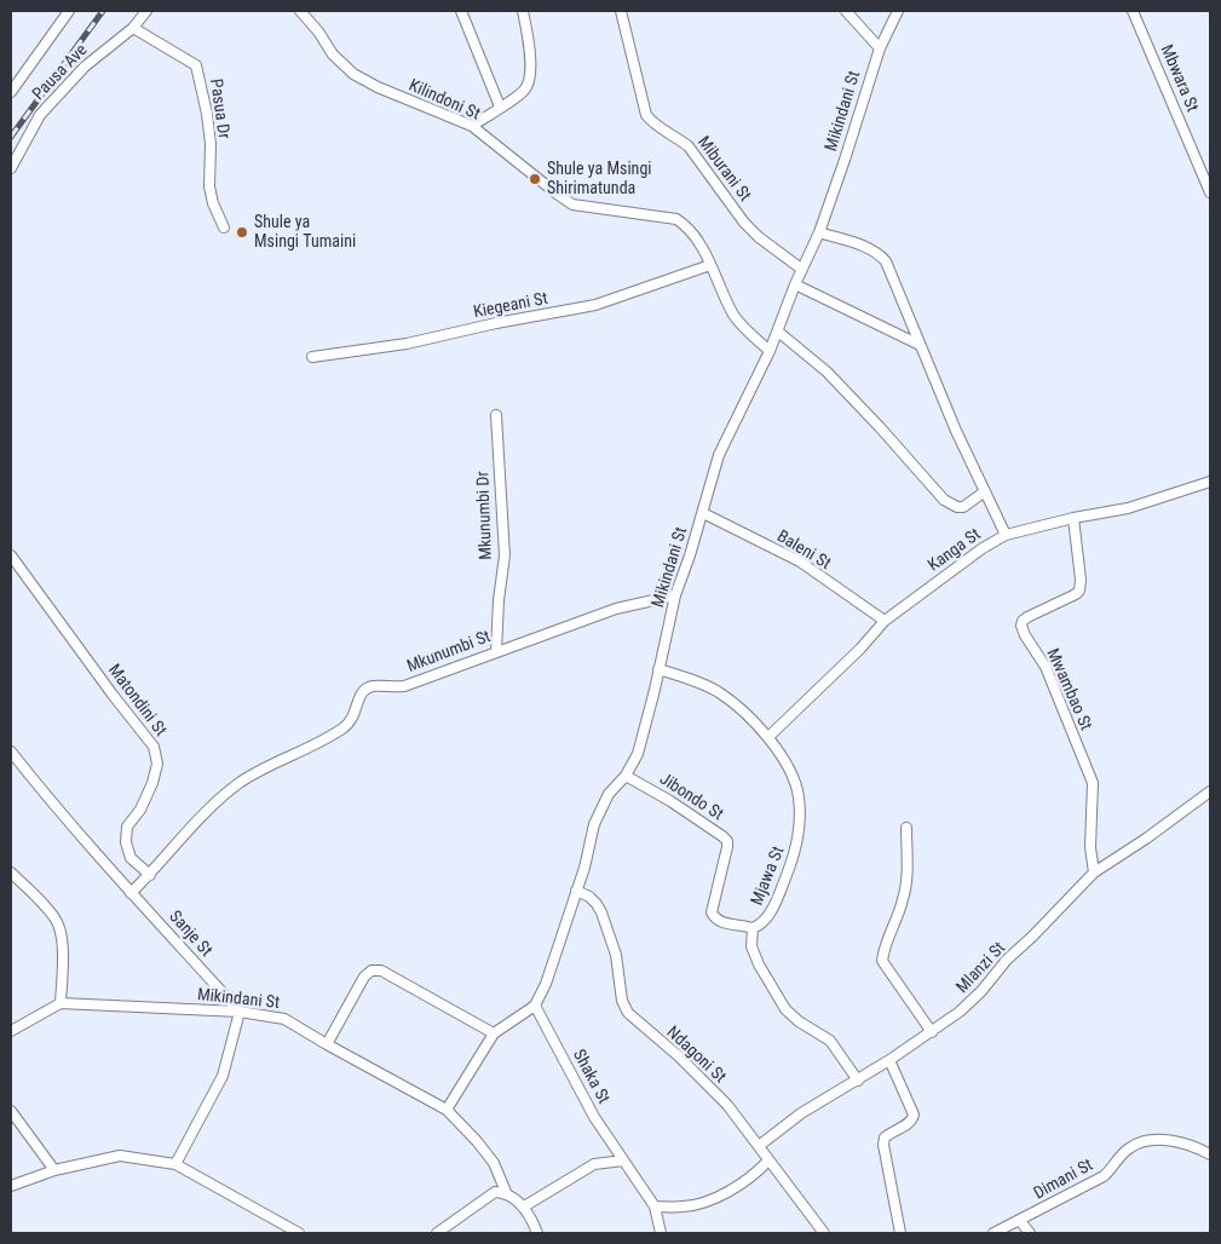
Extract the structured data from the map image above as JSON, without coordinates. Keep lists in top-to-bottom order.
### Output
{
  "streets": {
    "street": [
      "Pausa Ave",
      "Mbwara St",
      "Kilindoni St",
      "Pasua Dr",
      "Mikindani St",
      "Miburani St",
      "Kiegeani St",
      "Mkunumbi Dr",
      "Baleni St",
      "Kanga St",
      "Mkunumbi St",
      "Mwambao St",
      "Matondini St",
      "Jibondo St",
      "Mjawa St",
      "Sanje St",
      "Mlanzi St",
      "Ndagoni St",
      "Shaka St",
      "Dimani St"
    ]
  },
  "crossings": [
    ["Pausa Ave", "Pasua Dr"],
    ["Kilindoni St", "Mikindani St"],
    ["Kilindoni St", "Kiegeani St"],
    ["Mikindani St", "Miburani St"],
    ["Mikindani St", "Baleni St"],
    ["Mikindani St", "Mkunumbi St"],
    ["Mikindani St", "Jibondo St"],
    ["Mikindani St", "Mjawa St"],
    ["Mikindani St", "Sanje St"],
    ["Mikindani St", "Ndagoni St"],
    ["Mikindani St", "Shaka St"],
    ["Mkunumbi Dr", "Mkunumbi St"],
    ["Baleni St", "Kanga St"],
    ["Kanga St", "Mwambao St"],
    ["Kanga St", "Mjawa St"],
    ["Mkunumbi St", "Matondini St"],
    ["Mkunumbi St", "Sanje St"],
    ["Mwambao St", "Mlanzi St"],
    ["Jibondo St", "Mjawa St"],
    ["Mjawa St", "Mlanzi St"],
    ["Mlanzi St", "Ndagoni St"]
  ],
  "places": ["Shule ya Msingi Shirimatunda", "Shule ya Msingi Tumaini"]
}
